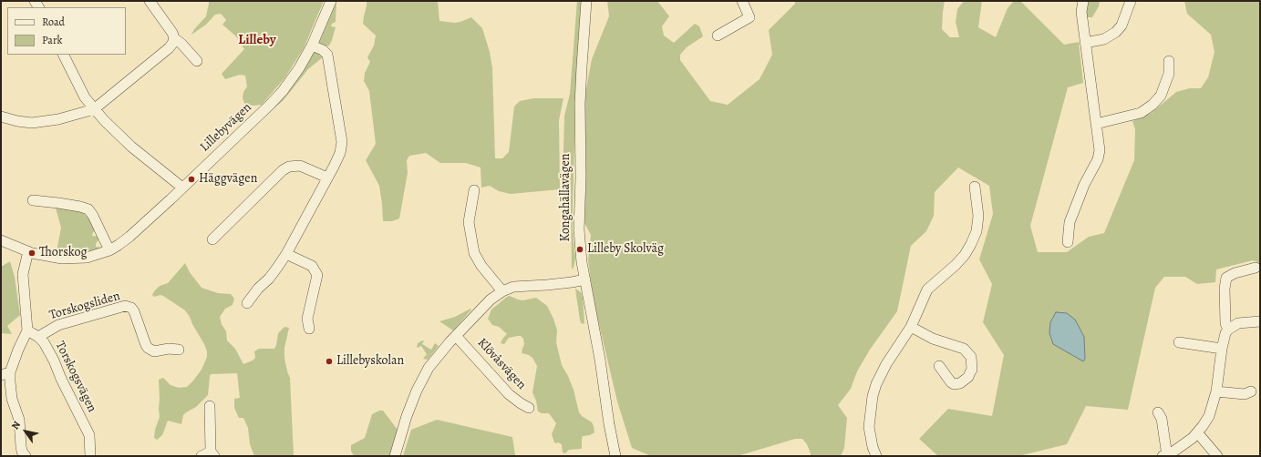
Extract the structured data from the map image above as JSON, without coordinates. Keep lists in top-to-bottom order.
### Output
{
  "streets": {
    "street": [
      "Lillebyvägen",
      "Kongahällavägen",
      "Torskogsliden",
      "Klövåsvägen",
      "Torskogsvägen"
    ]
  },
  "crossings": [
    ["Torskogsliden", "Torskogsvägen"]
  ],
  "districts": ["Lilleby"],
  "places": [
    "Häggvägen",
    "Lilleby Skolväg",
    "Thorskog",
    "Lillebyskolan"
  ],
  "legend": ["Road", "Park"],
  "north": "top left"
}
